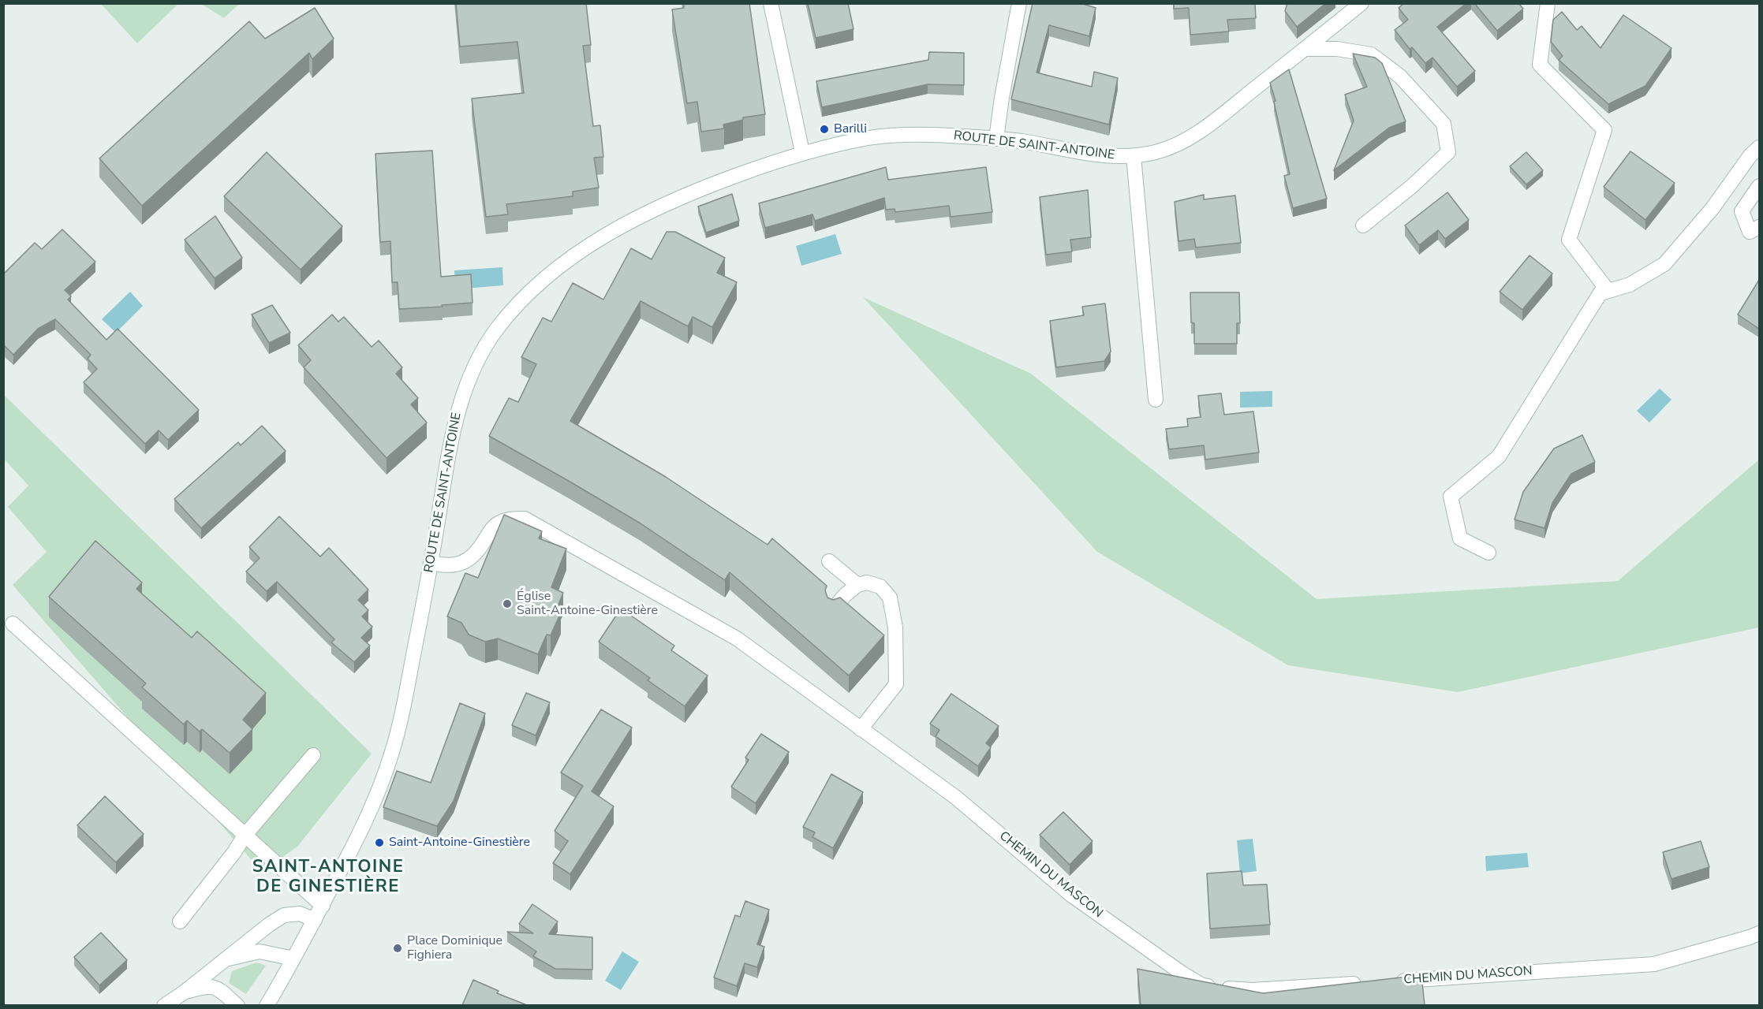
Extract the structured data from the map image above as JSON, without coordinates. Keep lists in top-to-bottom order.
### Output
{
  "streets": {
    "street": ["ROUTE DE SAINT-ANTOINE", "CHEMIN DU MASCON"]
  },
  "crossings": [
    ["ROUTE DE SAINT-ANTOINE", "CHEMIN DU MASCON"]
  ],
  "districts": ["SAINT-ANTOINE DE GINESTIÈRE"],
  "places": [
    "Barilli",
    "Église Saint-Antoine-Ginestière",
    "Saint-Antoine-Ginestière",
    "Place Dominique Fighiera"
  ]
}
